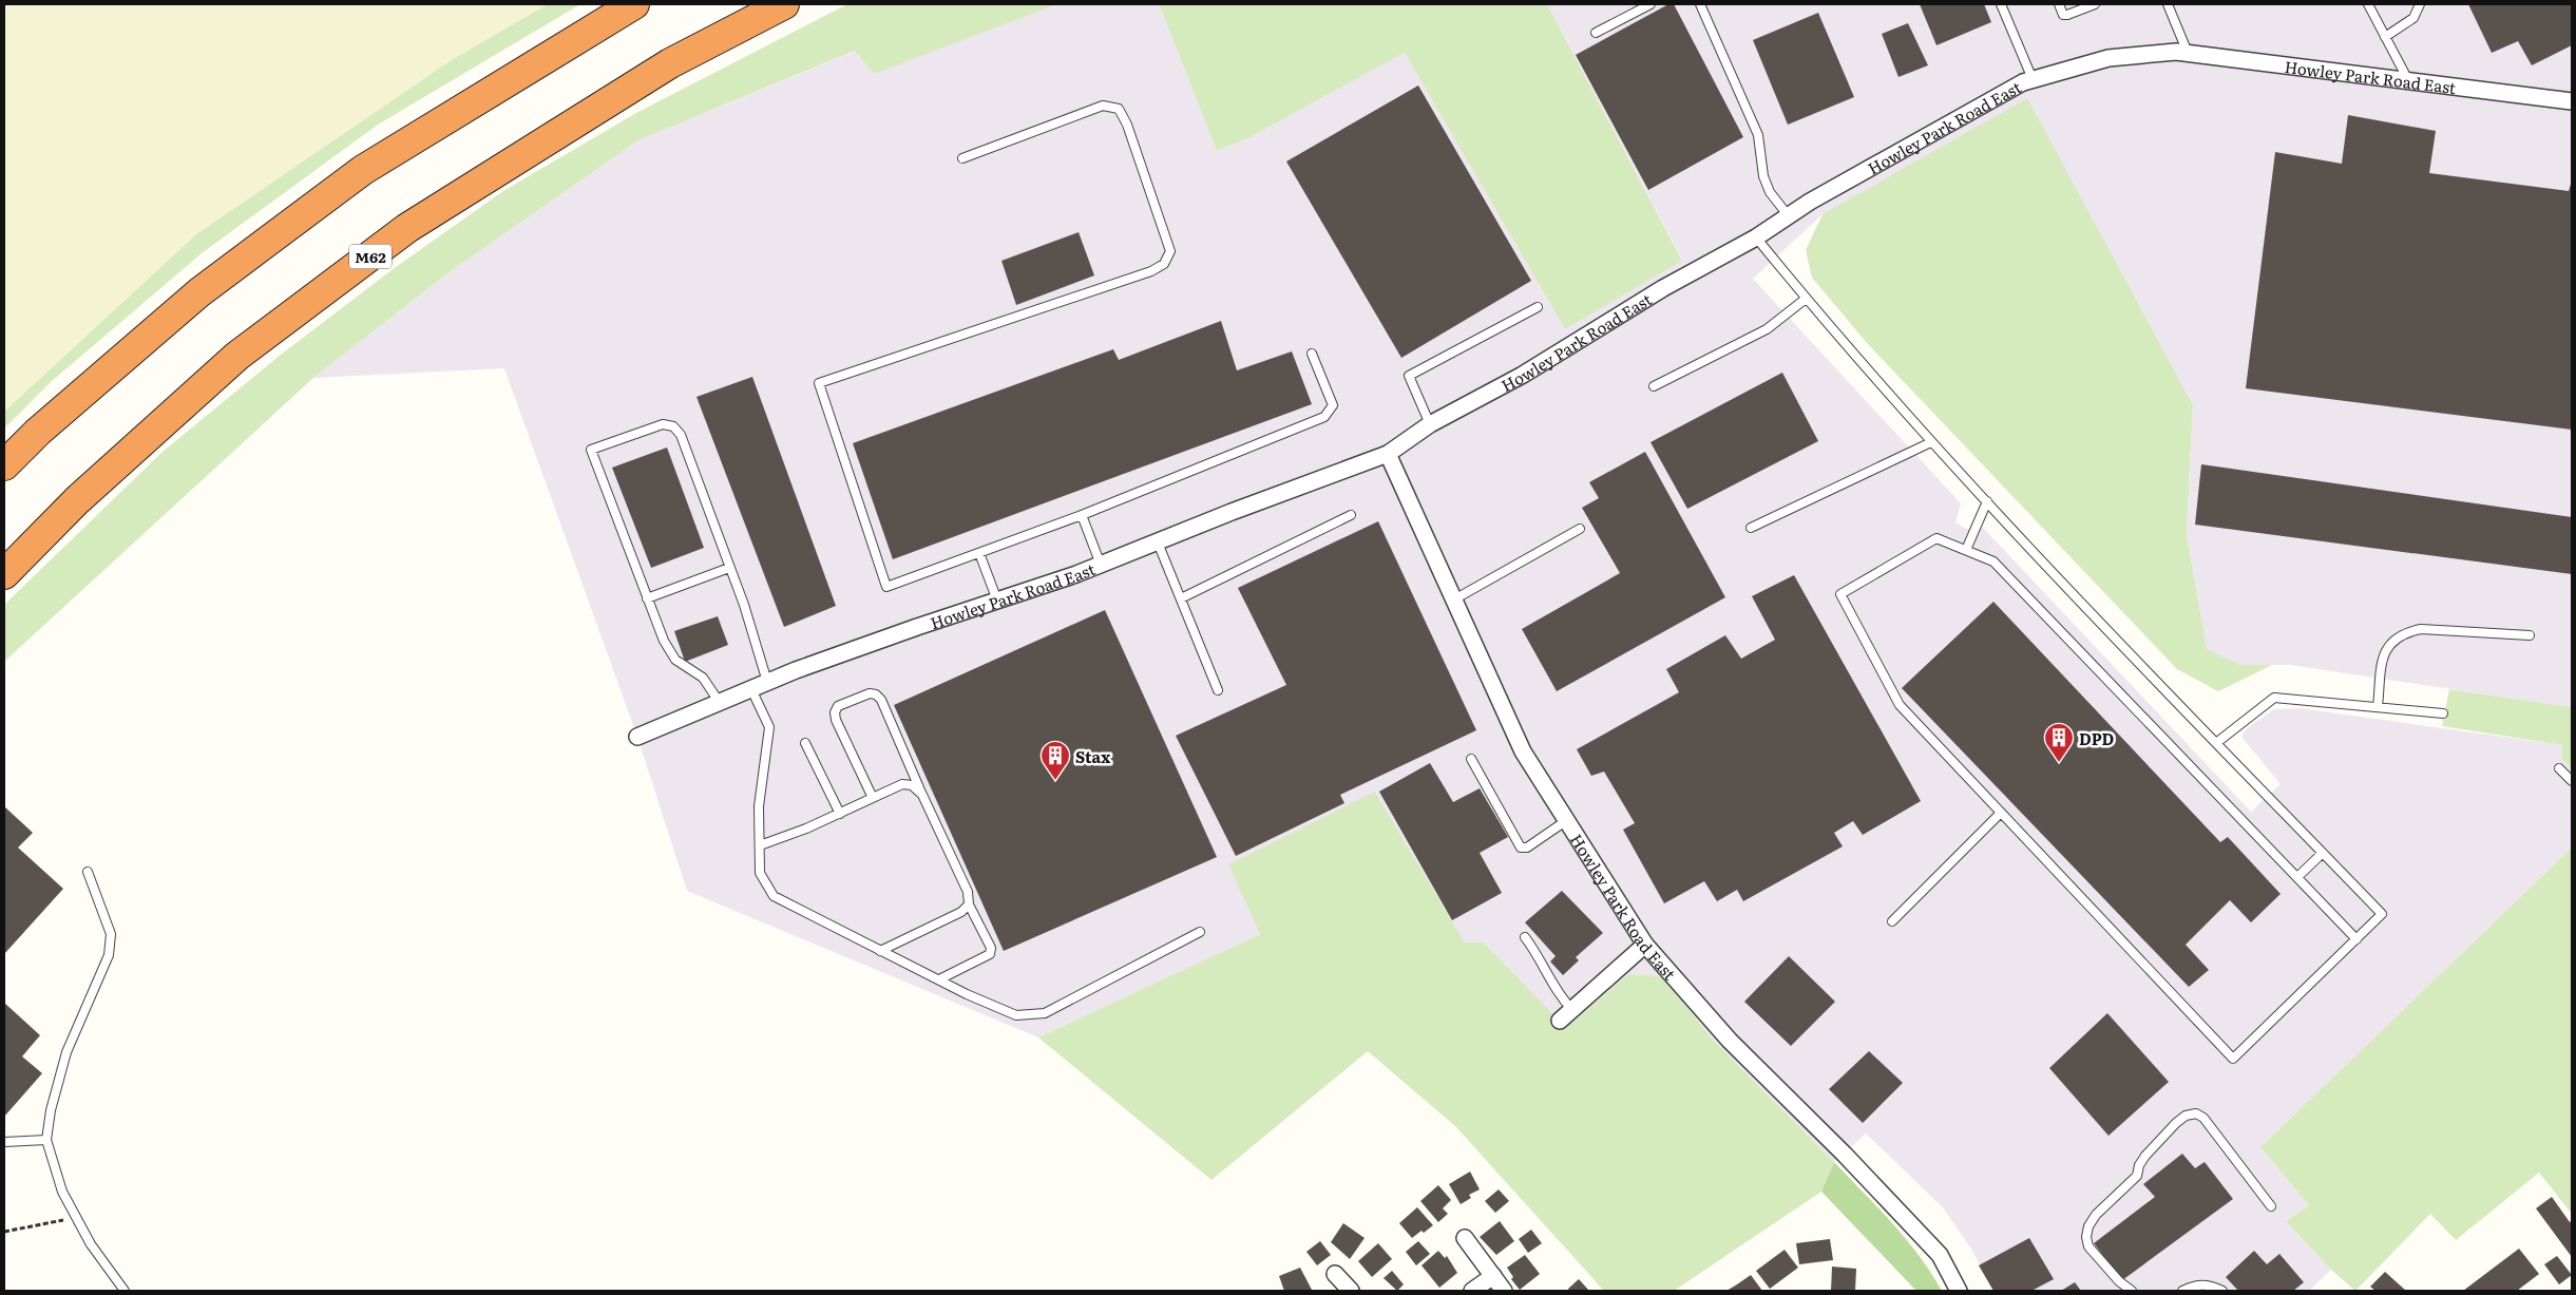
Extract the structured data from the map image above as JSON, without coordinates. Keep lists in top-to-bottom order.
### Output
{
  "streets": {
    "highway": ["M62"],
    "street": ["Howley Park Road East"]
  },
  "places": {
    "building": ["DPD", "Stax"]
  }
}
